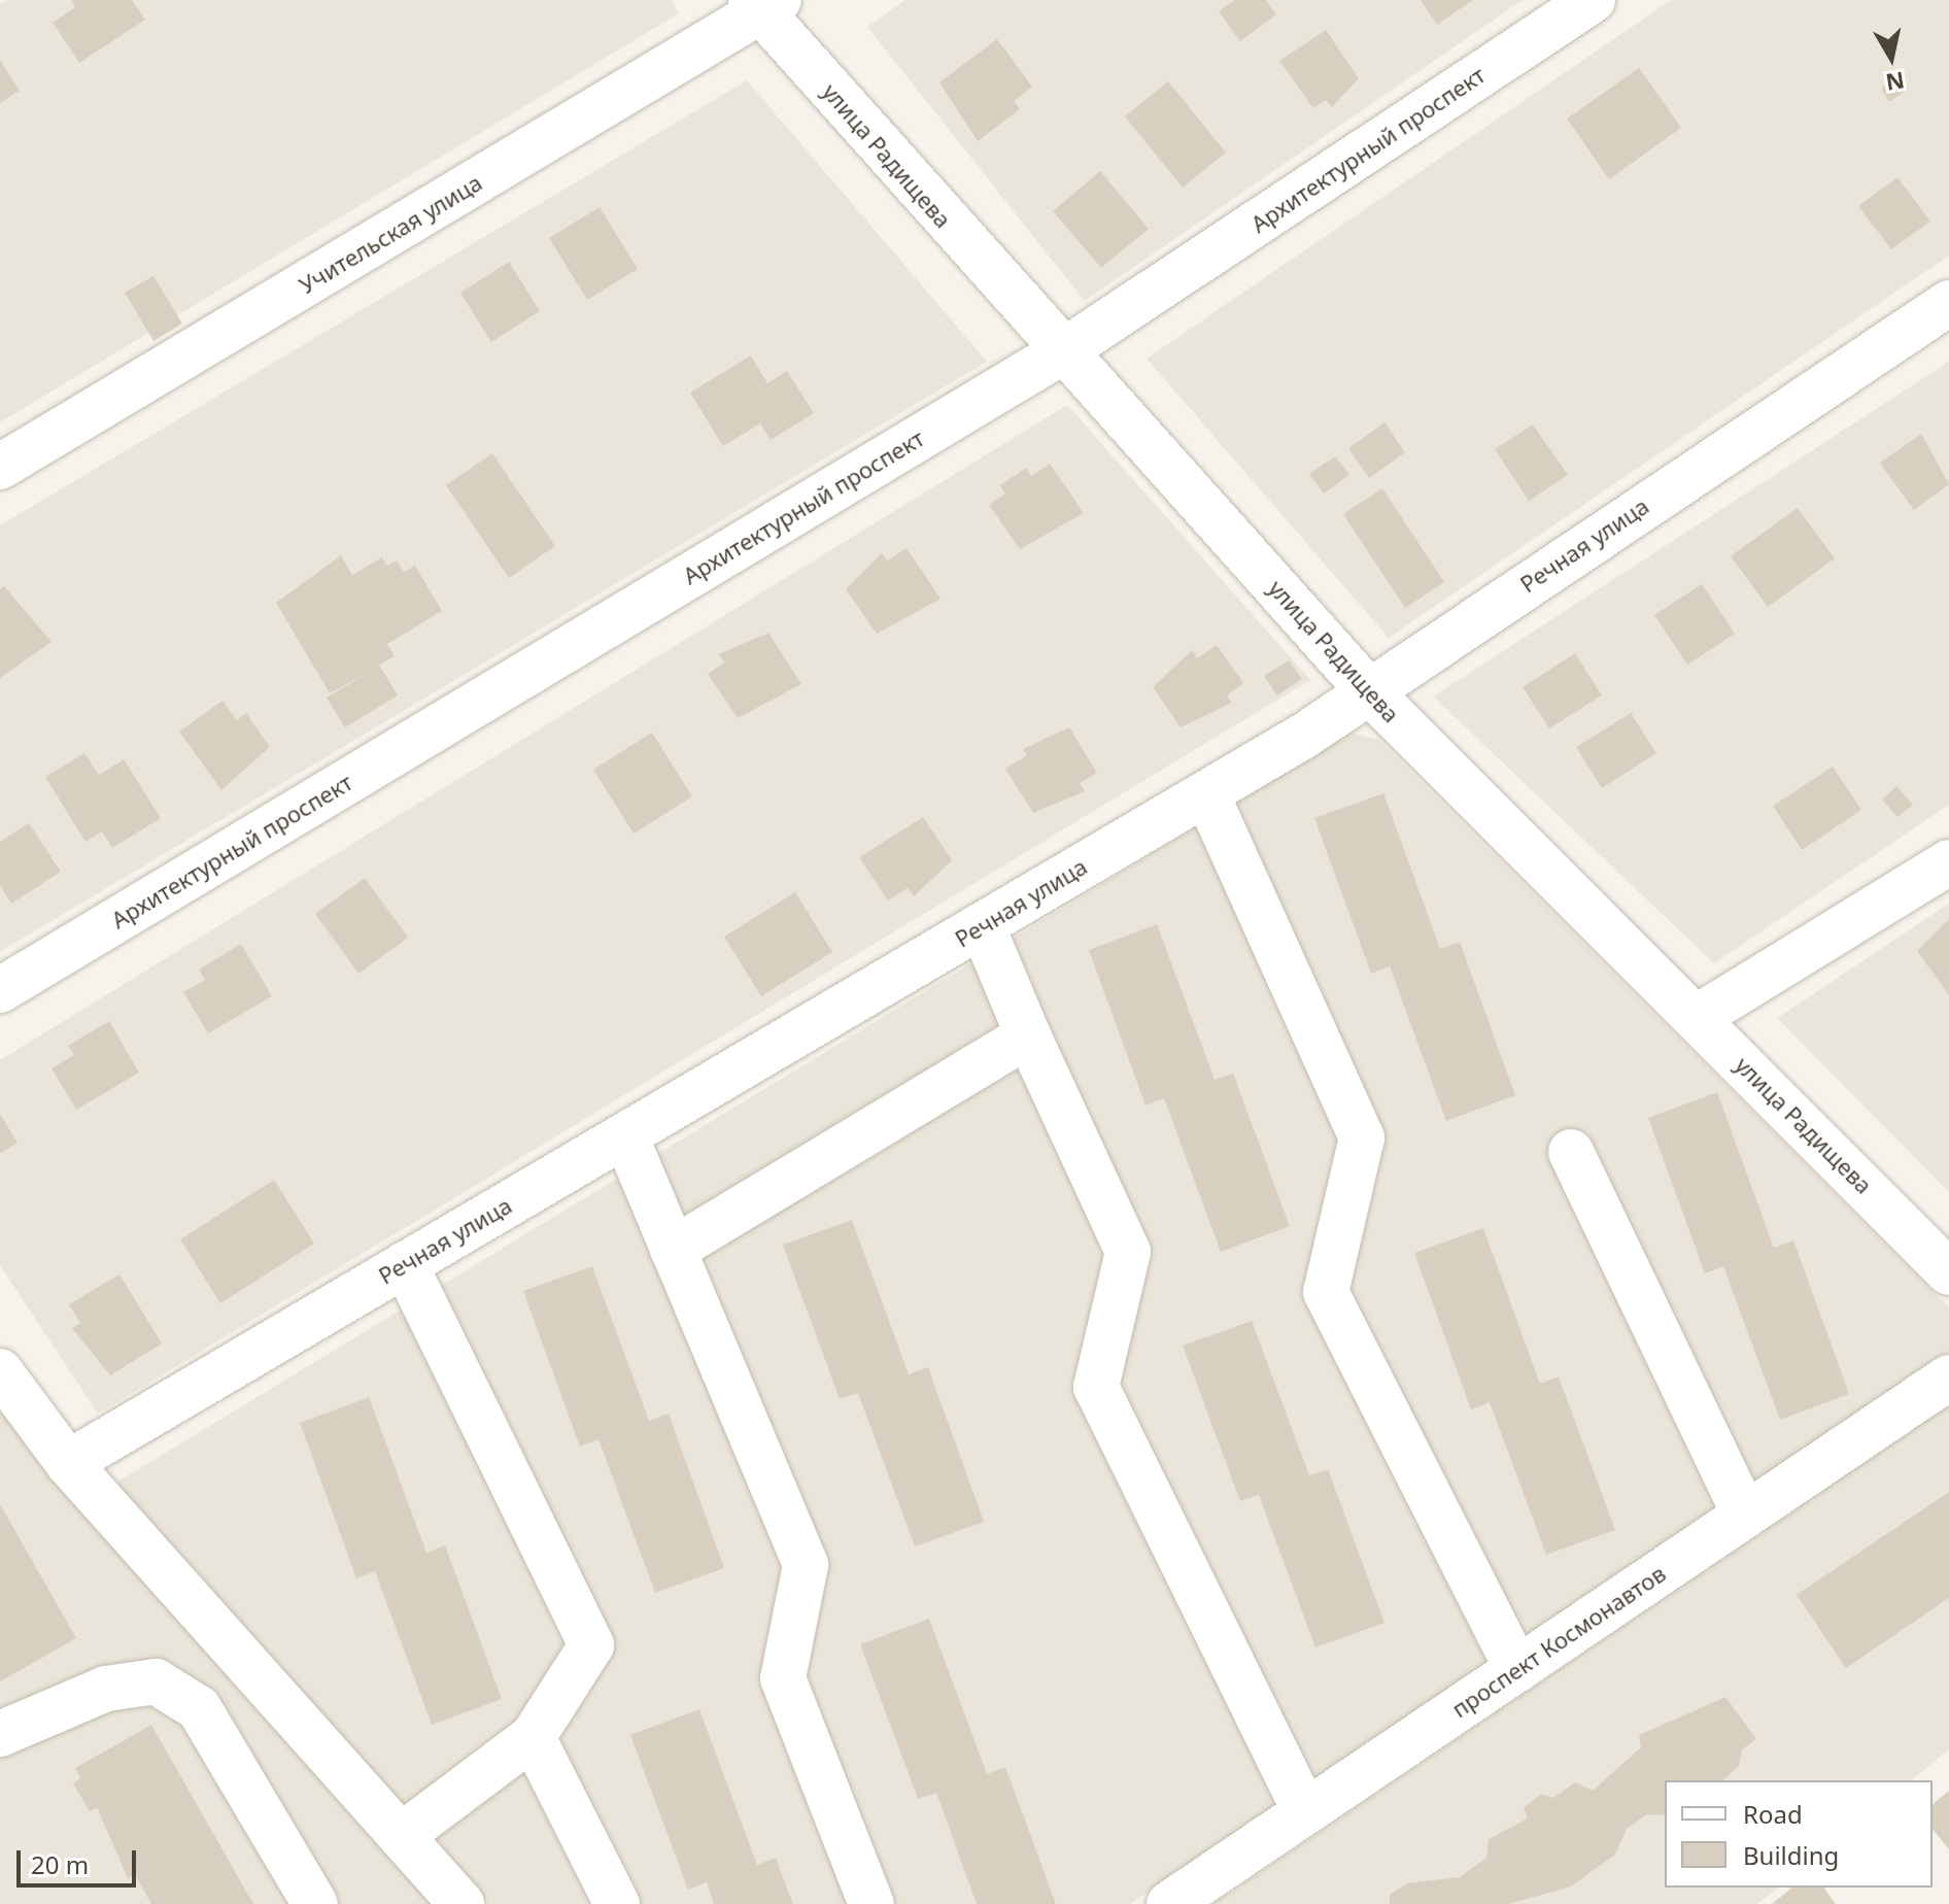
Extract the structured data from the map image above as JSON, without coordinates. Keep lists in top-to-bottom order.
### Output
{
  "streets": {
    "street": [
      "Архитектурный проспект",
      "улица Радищева",
      "Учительская улица",
      "Речная улица",
      "проспект Космонавтов"
    ]
  },
  "crossings": [
    ["Архитектурный проспект", "улица Радищева"],
    ["улица Радищева", "Учительская улица"],
    ["улица Радищева", "Речная улица"]
  ],
  "legend": ["Road", "Building"],
  "scale_bar": "20 m",
  "north": "bottom"
}
